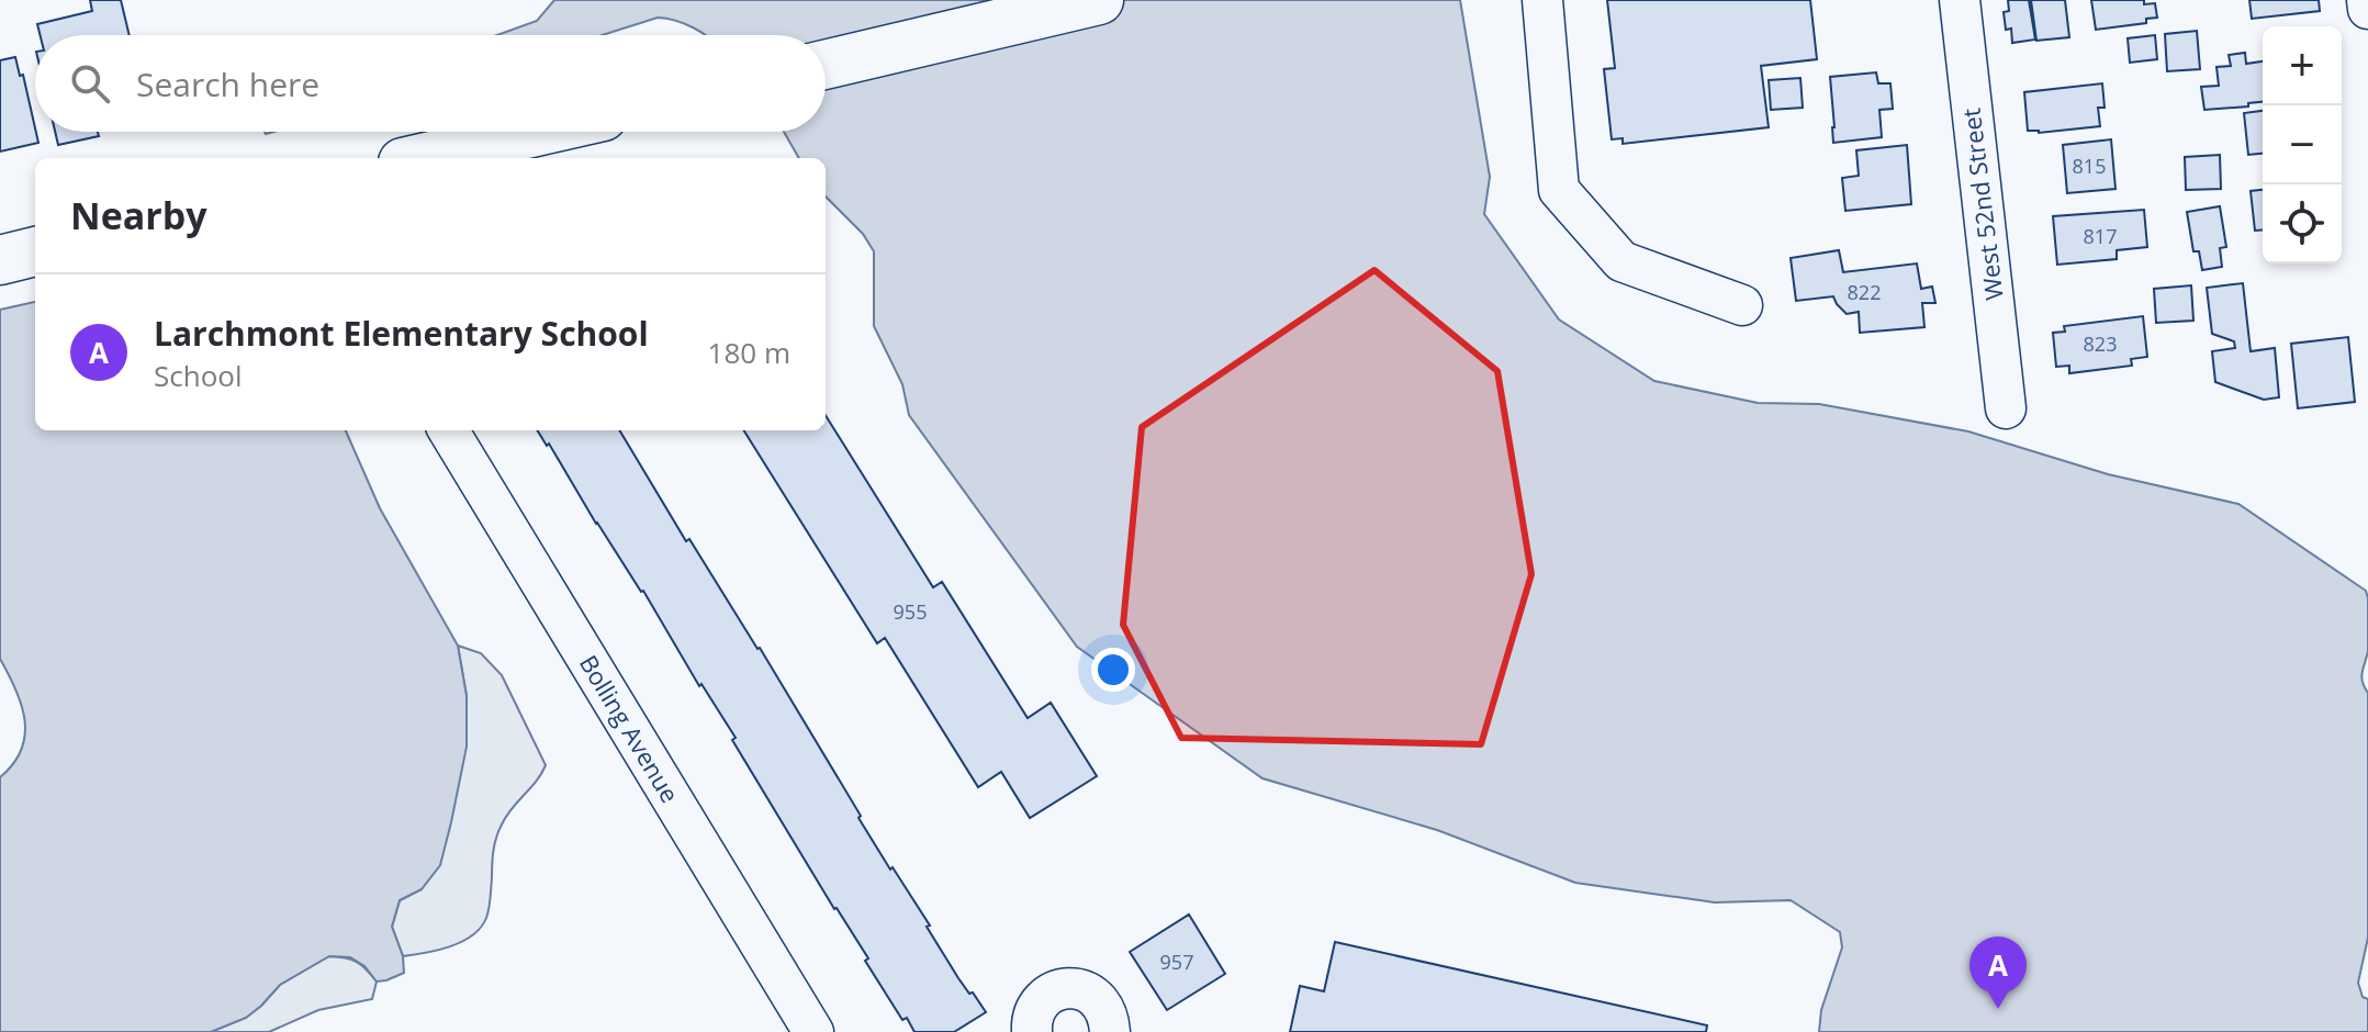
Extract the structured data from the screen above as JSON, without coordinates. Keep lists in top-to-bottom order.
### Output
{
  "streets": {
    "street": ["West 52nd Street", "Bolling Avenue"]
  },
  "house_numbers": [
    "815",
    "817",
    "822",
    "823",
    "955",
    "957"
  ],
  "page": {
    "map_buttons": ["+", "−"],
    "search": "Search here",
    "heading": "Nearby",
    "list": [
      {
        "mark": "A",
        "name": "Larchmont Elementary School",
        "note": "School",
        "value": "180 m"
      }
    ],
    "pins": "A"
  }
}
